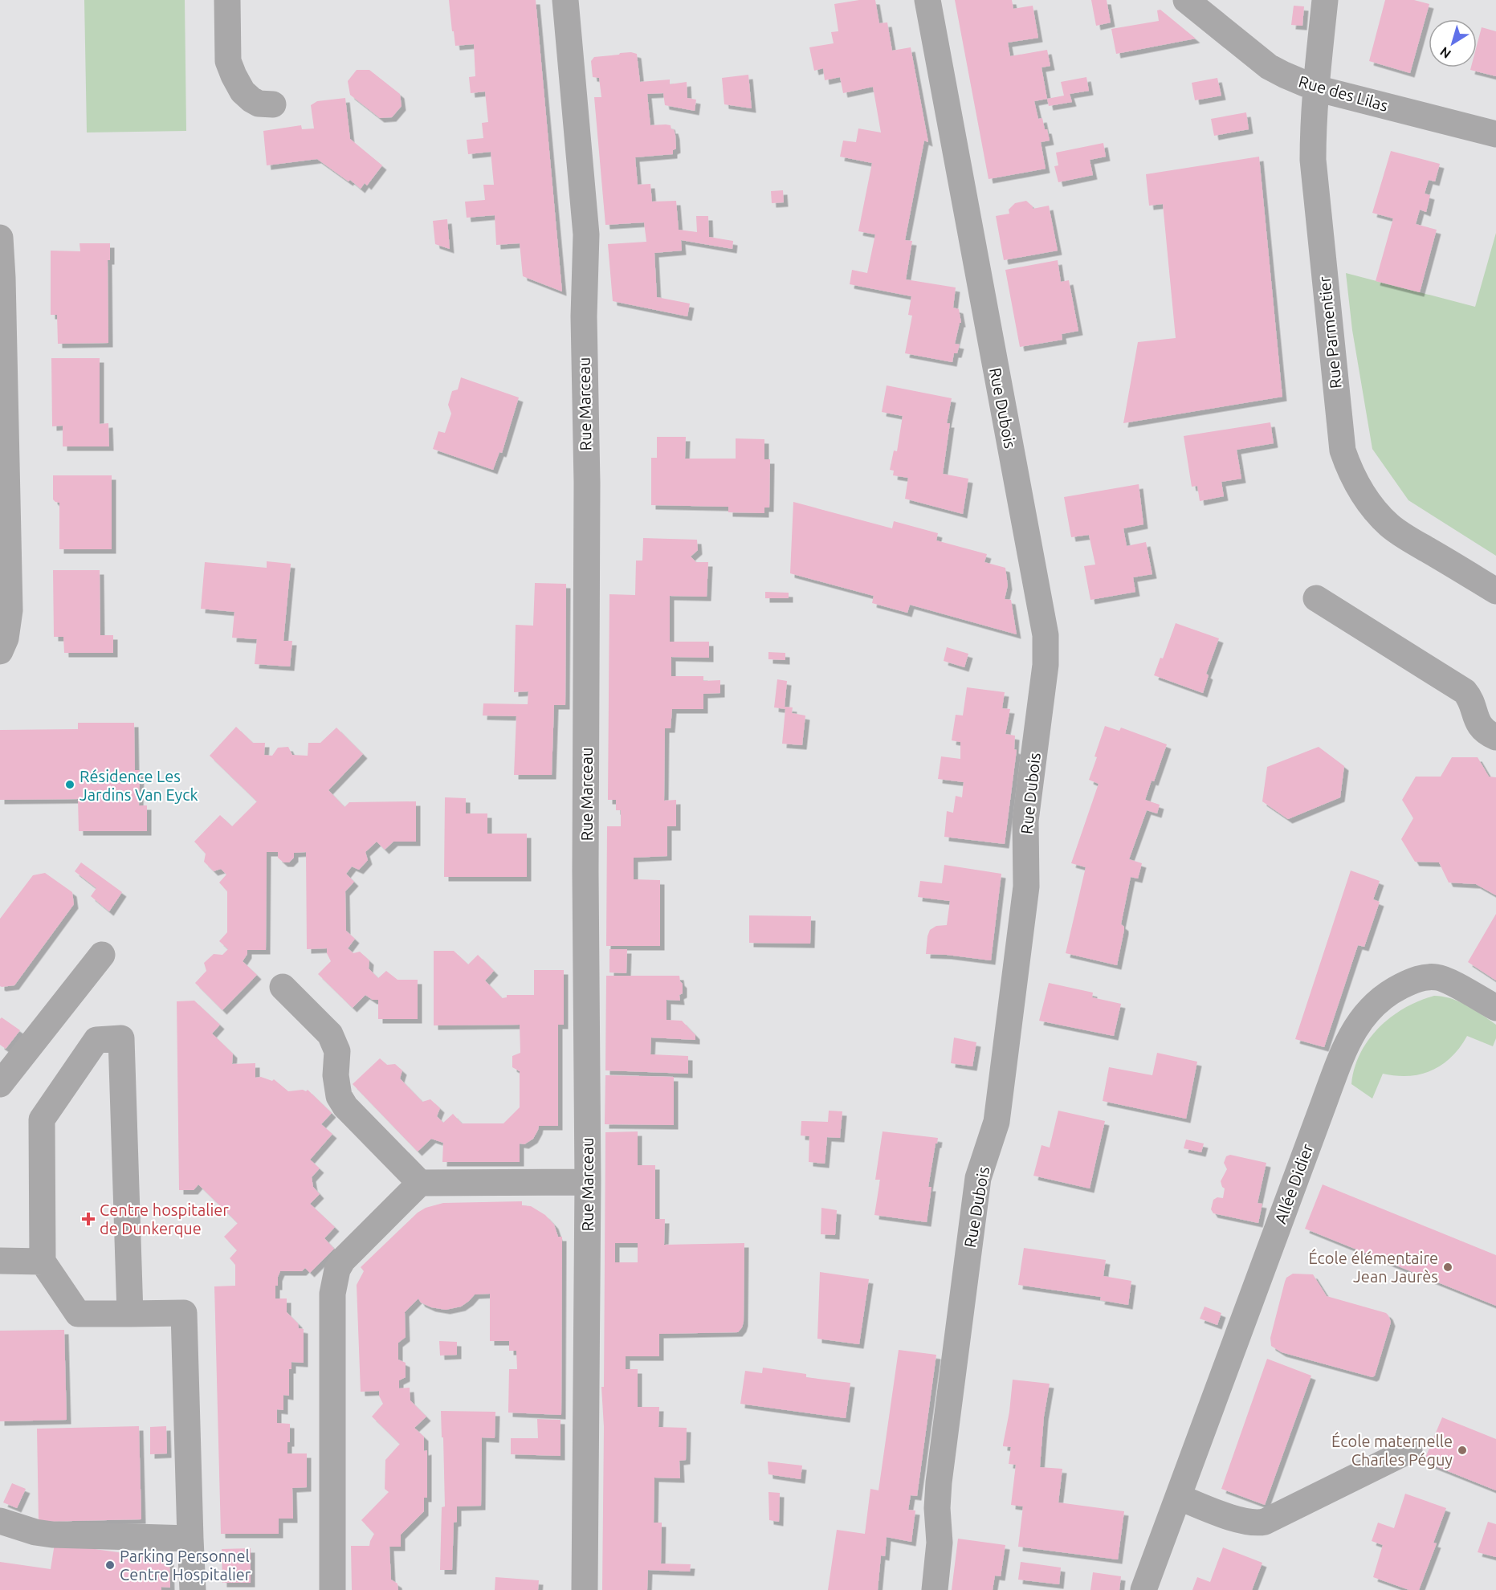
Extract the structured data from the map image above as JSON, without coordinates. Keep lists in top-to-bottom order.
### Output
{
  "streets": {
    "street": [
      "Rue des Lilas",
      "Rue Parmentier",
      "Rue Marceau",
      "Rue Dubois",
      "Allée Didier"
    ]
  },
  "crossings": [
    ["Rue des Lilas", "Rue Parmentier"]
  ],
  "places": {
    "other": [
      "Résidence Les Jardins Van Eyck",
      "École élémentaire Jean Jaurès",
      "École maternelle Charles Péguy",
      "Parking Personnel Centre Hospitalier"
    ],
    "health": ["Centre hospitalier de Dunkerque"]
  },
  "north": "bottom left"
}
